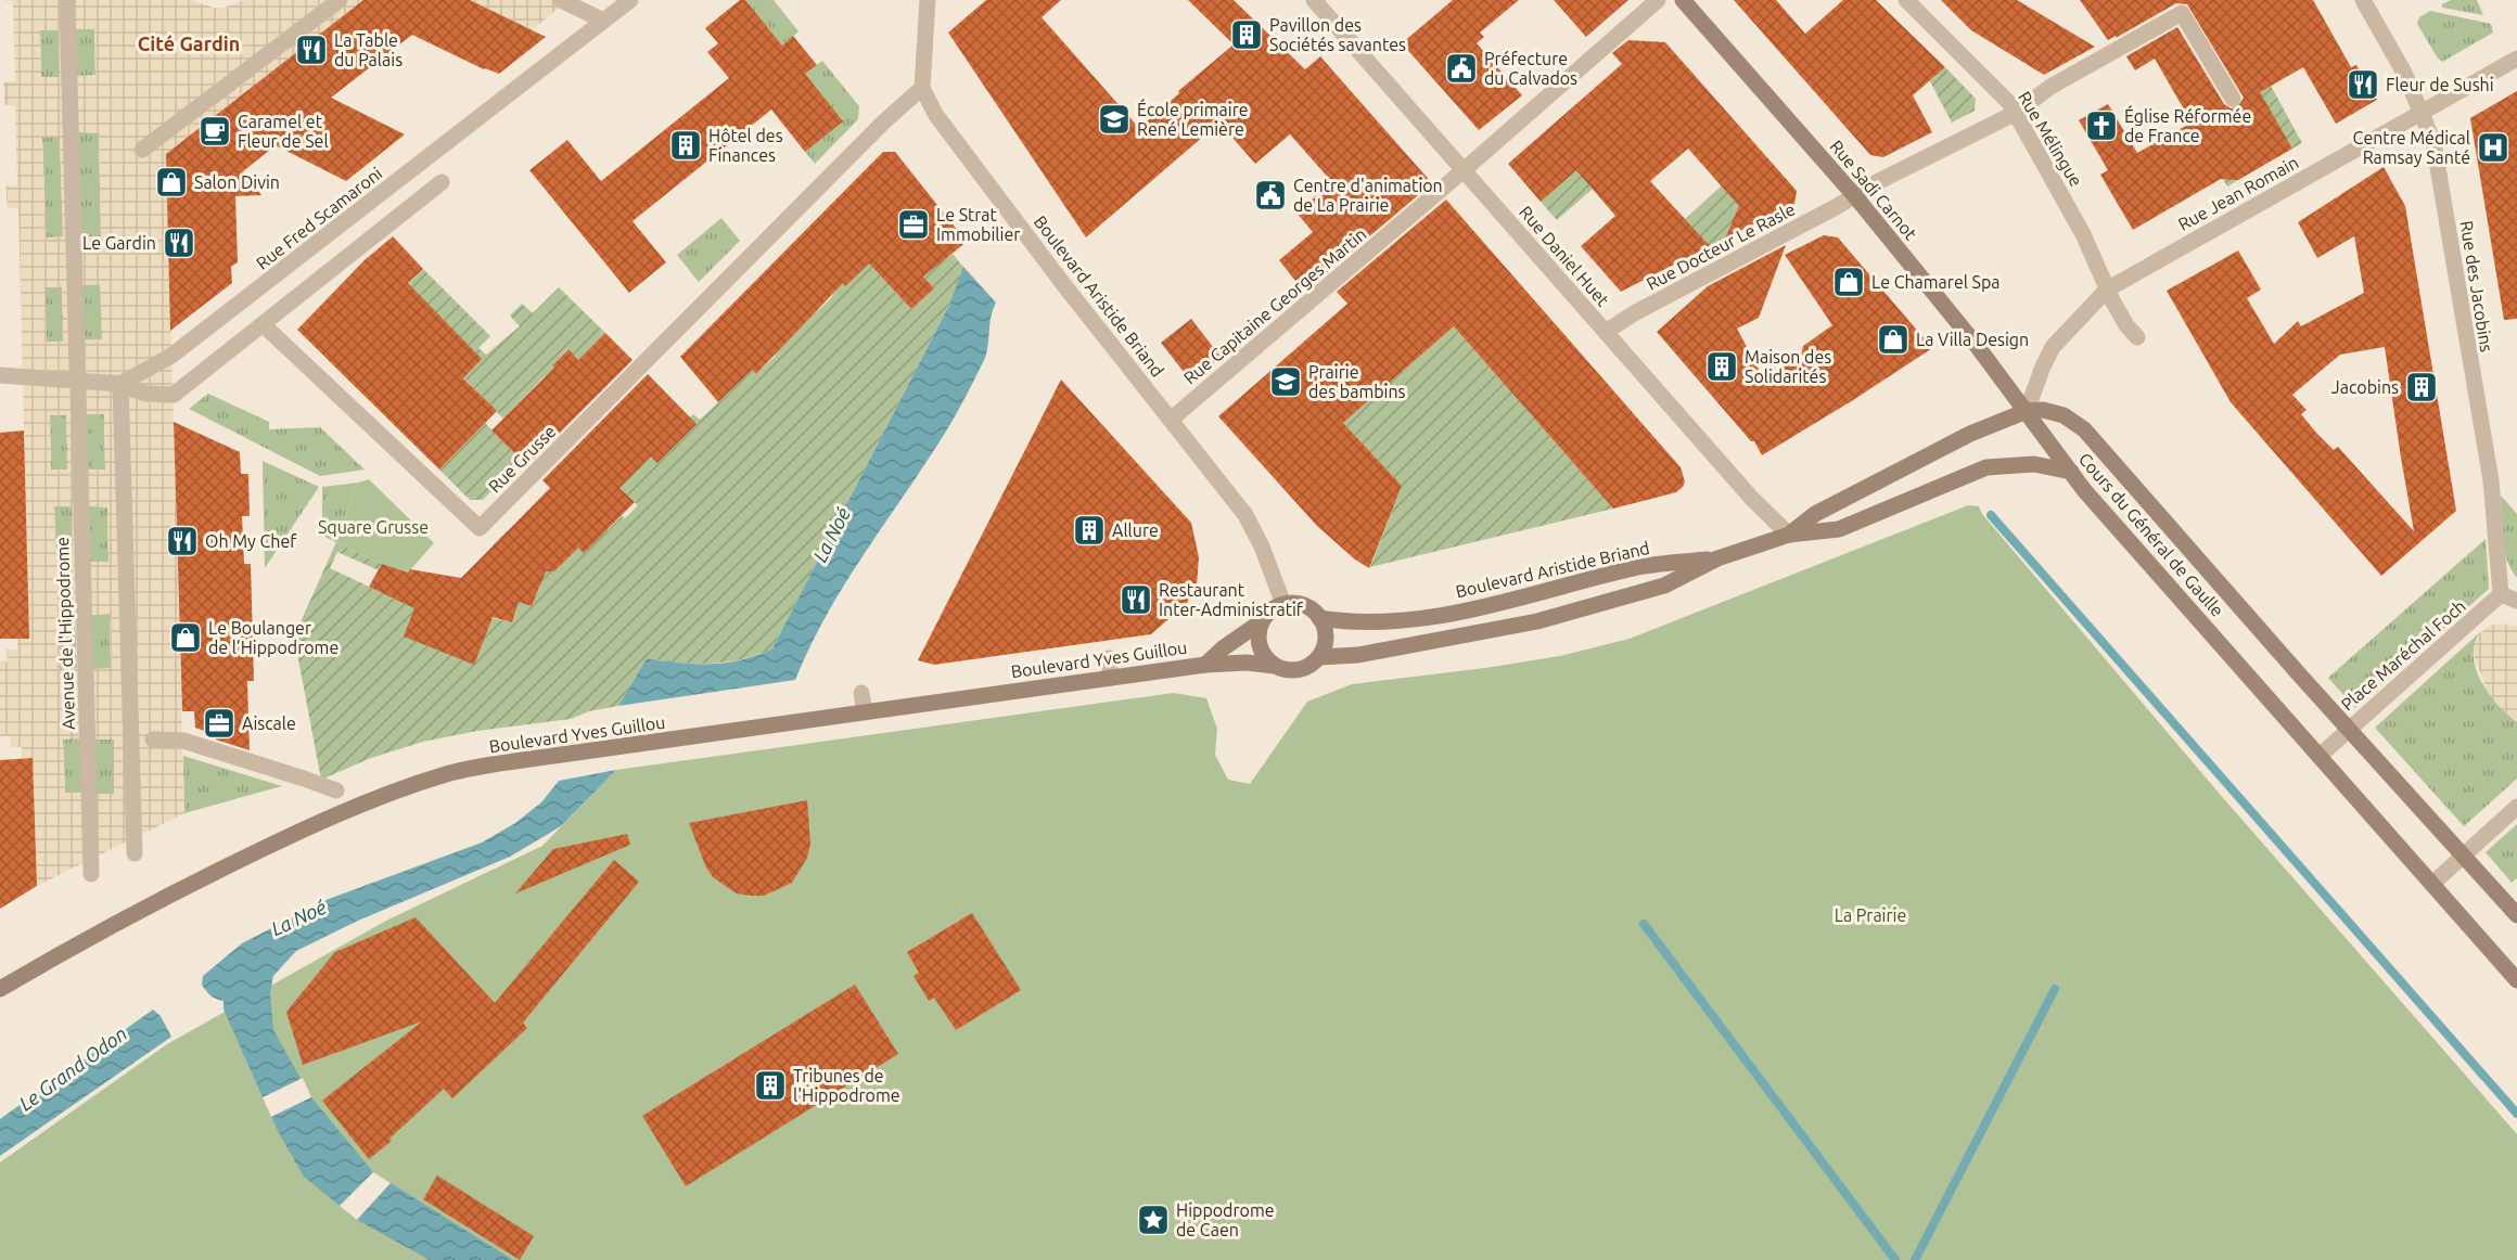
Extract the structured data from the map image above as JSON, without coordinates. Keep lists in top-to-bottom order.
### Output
{
  "streets": {
    "main road": [
      "Rue Sadi Carnot",
      "Boulevard Aristide Briand",
      "Cours du Général de Gaulle",
      "Boulevard Yves Guillou"
    ],
    "street": [
      "Rue Mélingue",
      "Rue Jean Romain",
      "Rue Fred Scamaroni",
      "Rue Docteur Le Rasle",
      "Rue Daniel Huet",
      "Rue des Jacobins",
      "Rue Capitaine Georges Martin",
      "Rue Grusse",
      "Avenue de l'Hippodrome",
      "Place Maréchal Foch"
    ]
  },
  "crossings": [
    ["Rue Mélingue", "Rue Jean Romain"],
    ["Rue Mélingue", "Rue Docteur Le Rasle"],
    ["Rue Sadi Carnot", "Rue Jean Romain"],
    ["Rue Sadi Carnot", "Rue Docteur Le Rasle"],
    ["Rue Sadi Carnot", "Boulevard Aristide Briand"],
    ["Rue Sadi Carnot", "Cours du Général de Gaulle"],
    ["Rue Jean Romain", "Rue des Jacobins"],
    ["Rue Jean Romain", "Boulevard Aristide Briand"],
    ["Rue Jean Romain", "Cours du Général de Gaulle"],
    ["Rue Docteur Le Rasle", "Rue Daniel Huet"],
    ["Rue Daniel Huet", "Boulevard Aristide Briand"],
    ["Rue Daniel Huet", "Rue Capitaine Georges Martin"],
    ["Rue des Jacobins", "Place Maréchal Foch"],
    ["Boulevard Aristide Briand", "Rue Capitaine Georges Martin"],
    ["Boulevard Aristide Briand", "Rue Grusse"],
    ["Boulevard Aristide Briand", "Cours du Général de Gaulle"],
    ["Boulevard Aristide Briand", "Boulevard Yves Guillou"],
    ["Cours du Général de Gaulle", "Place Maréchal Foch"]
  ],
  "districts": ["Cité Gardin"],
  "water": ["La Noé", "Le Grand Odon"],
  "parks": ["Square Grusse", "La Prairie"],
  "places": {
    "building": [
      "Pavillon des Sociétés savantes",
      "Hôtel des Finances",
      "Maison des Solidarités",
      "Jacobins",
      "Allure",
      "Tribunes de l'Hippodrome"
    ],
    "restaurant": [
      "La Table du Palais",
      "Fleur de Sushi",
      "Le Gardin",
      "Oh My Chef",
      "Restaurant Inter-Administratif"
    ],
    "public building": ["Préfecture du Calvados", "Centre d'animation de La Prairie"],
    "school or university": ["École primaire René Lemière", "Prairie des bambins"],
    "church": ["Église Réformée de France"],
    "cafe": ["Caramel et Fleur de Sel"],
    "hospital": ["Centre Médical Ramsay Santé"],
    "shop": [
      "Salon Divin",
      "Le Chamarel Spa",
      "La Villa Design",
      "Le Boulanger de l’Hippodrome"
    ],
    "office": ["Le Strat Immobilier", "Aiscale"],
    "place": ["Hippodrome de Caen"]
  }
}
